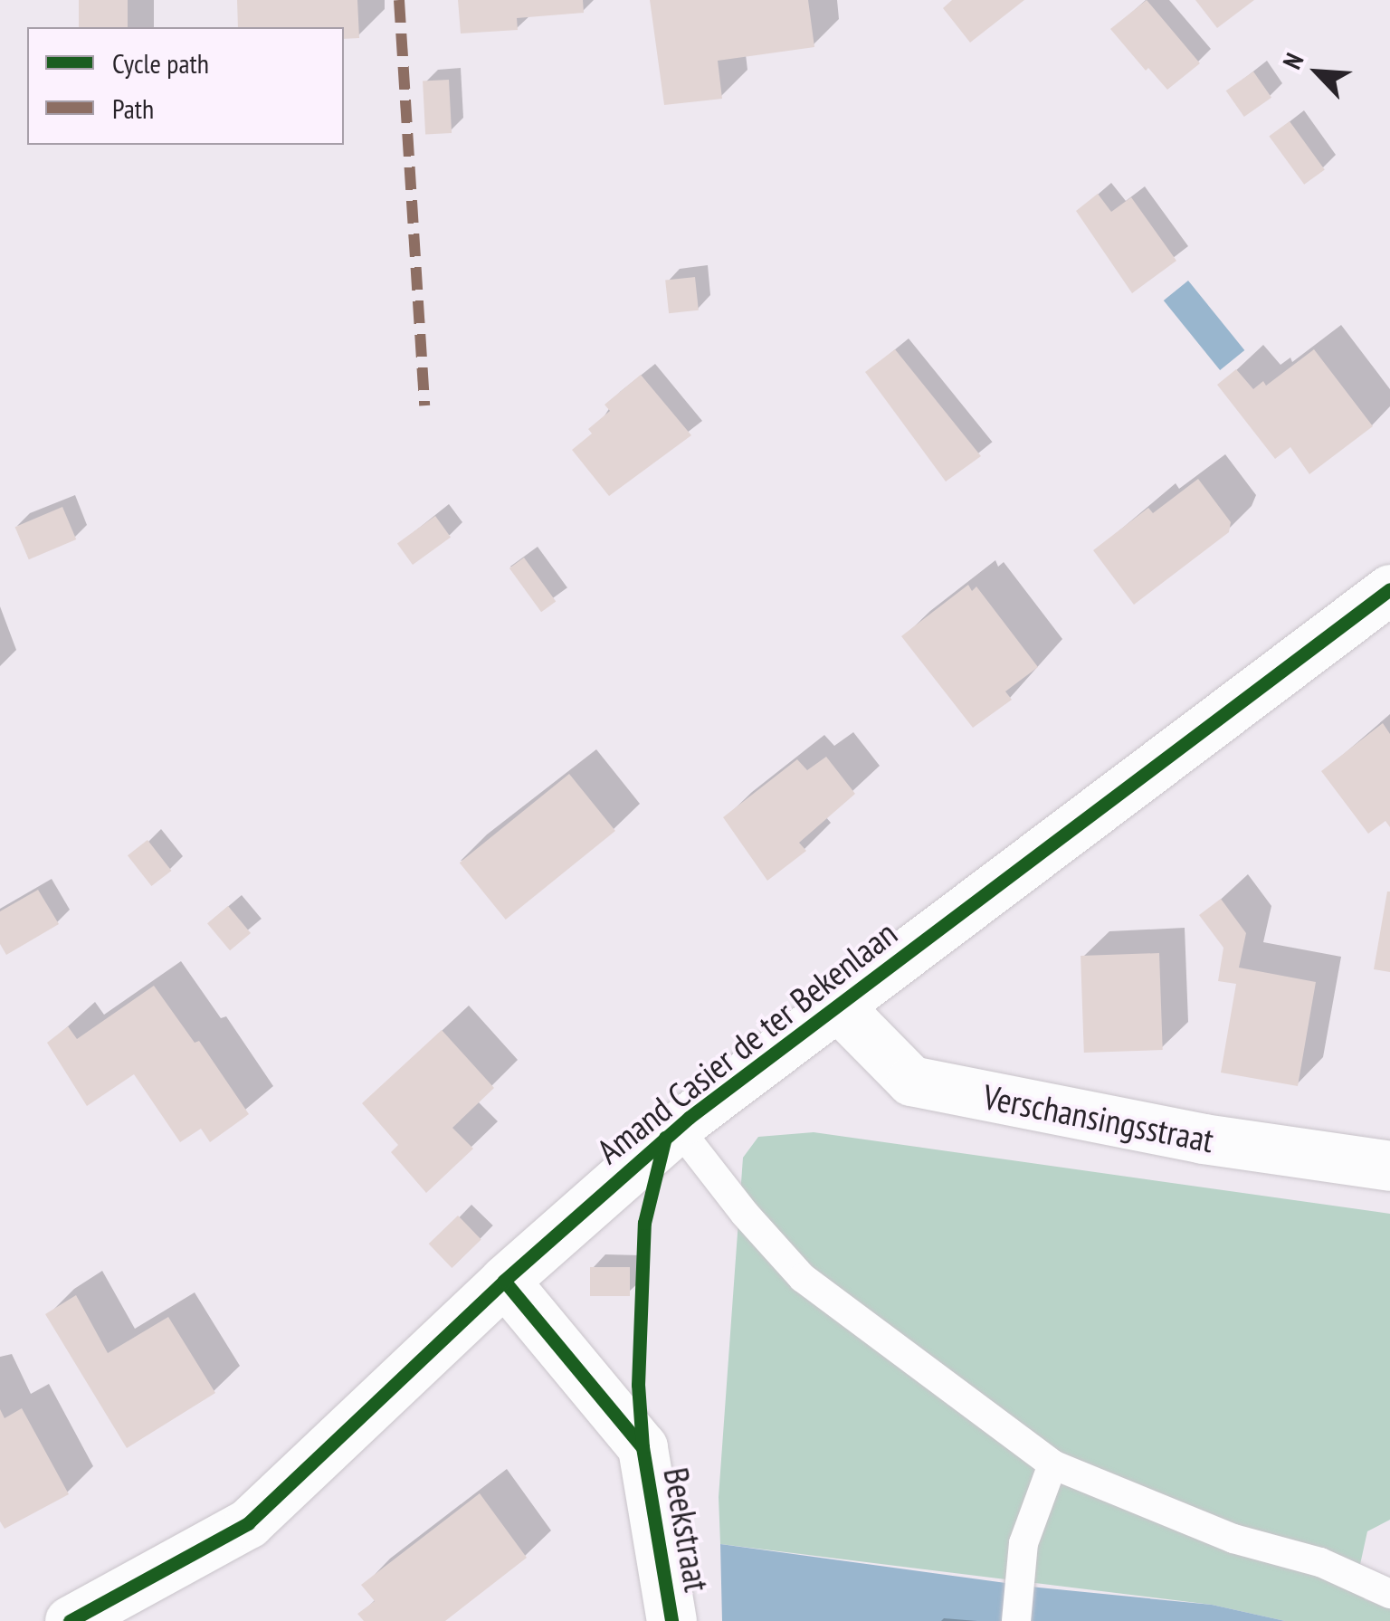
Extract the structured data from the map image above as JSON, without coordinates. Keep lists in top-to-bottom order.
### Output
{
  "streets": {
    "street": ["Amand Casier de ter Bekenlaan", "Verschansingsstraat", "Beekstraat"]
  },
  "crossings": [
    ["Amand Casier de ter Bekenlaan", "Verschansingsstraat"],
    ["Amand Casier de ter Bekenlaan", "Beekstraat"]
  ],
  "legend": ["Cycle path", "Path"],
  "north": "top left"
}
